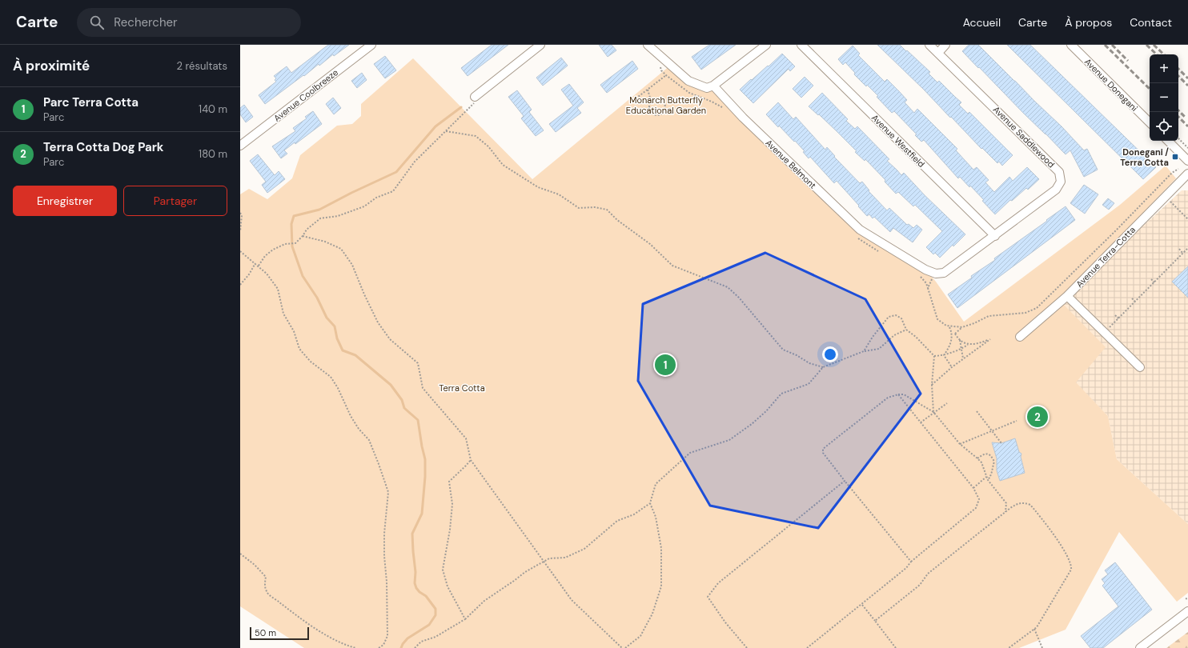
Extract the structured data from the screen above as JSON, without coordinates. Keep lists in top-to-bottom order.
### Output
{
  "streets": {
    "street": [
      "Avenue Donegani",
      "Avenue Coolbreeze",
      "Avenue Saddlewood",
      "Avenue Westfield",
      "Avenue Belmont",
      "Avenue Terra-Cotta"
    ]
  },
  "crossings": [
    ["Avenue Saddlewood", "Avenue Westfield"],
    ["Avenue Saddlewood", "Avenue Belmont"]
  ],
  "parks": ["Monarch Butterfly Educational Garden", "Terra Cotta"],
  "places": {
    "transit": ["Donegani / Terra Cotta"]
  },
  "scale_bar": "50 m",
  "page": {
    "header": "Carte",
    "search": "Rechercher",
    "nav": [
      "Accueil",
      "Carte",
      "À propos",
      "Contact"
    ],
    "heading": ["À proximité", "2 résultats"],
    "map_buttons": ["+", "−"],
    "list": [
      {
        "mark": "1",
        "name": "Parc Terra Cotta",
        "note": "Parc",
        "value": "140 m"
      },
      {
        "mark": "2",
        "name": "Terra Cotta Dog Park",
        "note": "Parc",
        "value": "180 m"
      }
    ],
    "buttons": ["Enregistrer", "Partager"],
    "pins": ["1", "2"],
    "scale": "50 m"
  }
}
